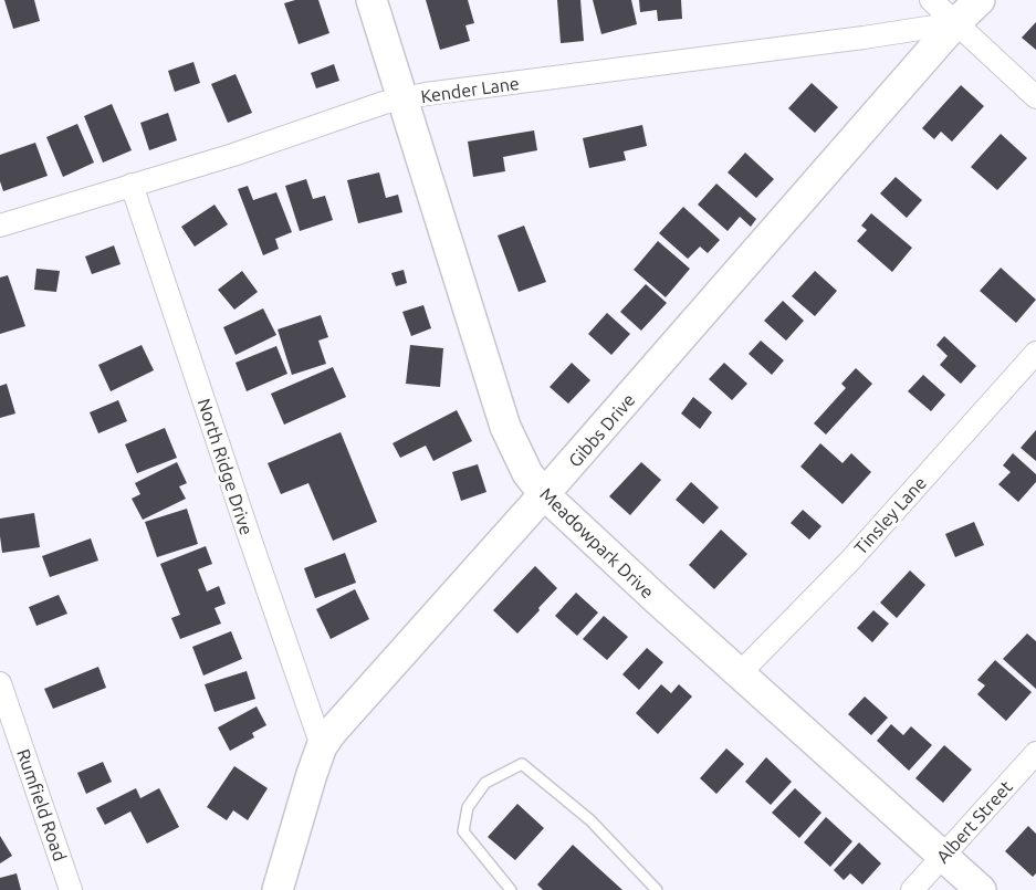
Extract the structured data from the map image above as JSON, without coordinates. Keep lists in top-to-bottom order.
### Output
{
  "streets": {
    "street": [
      "Kender Lane",
      "Gibbs Drive",
      "North Ridge Drive",
      "Tinsley Lane",
      "Meadowpark Drive",
      "Rumfield Road",
      "Albert Street"
    ]
  },
  "crossings": [
    ["Kender Lane", "Gibbs Drive"],
    ["Kender Lane", "North Ridge Drive"],
    ["Kender Lane", "Meadowpark Drive"],
    ["Gibbs Drive", "North Ridge Drive"],
    ["Gibbs Drive", "Meadowpark Drive"],
    ["Tinsley Lane", "Meadowpark Drive"],
    ["Meadowpark Drive", "Albert Street"]
  ]
}
